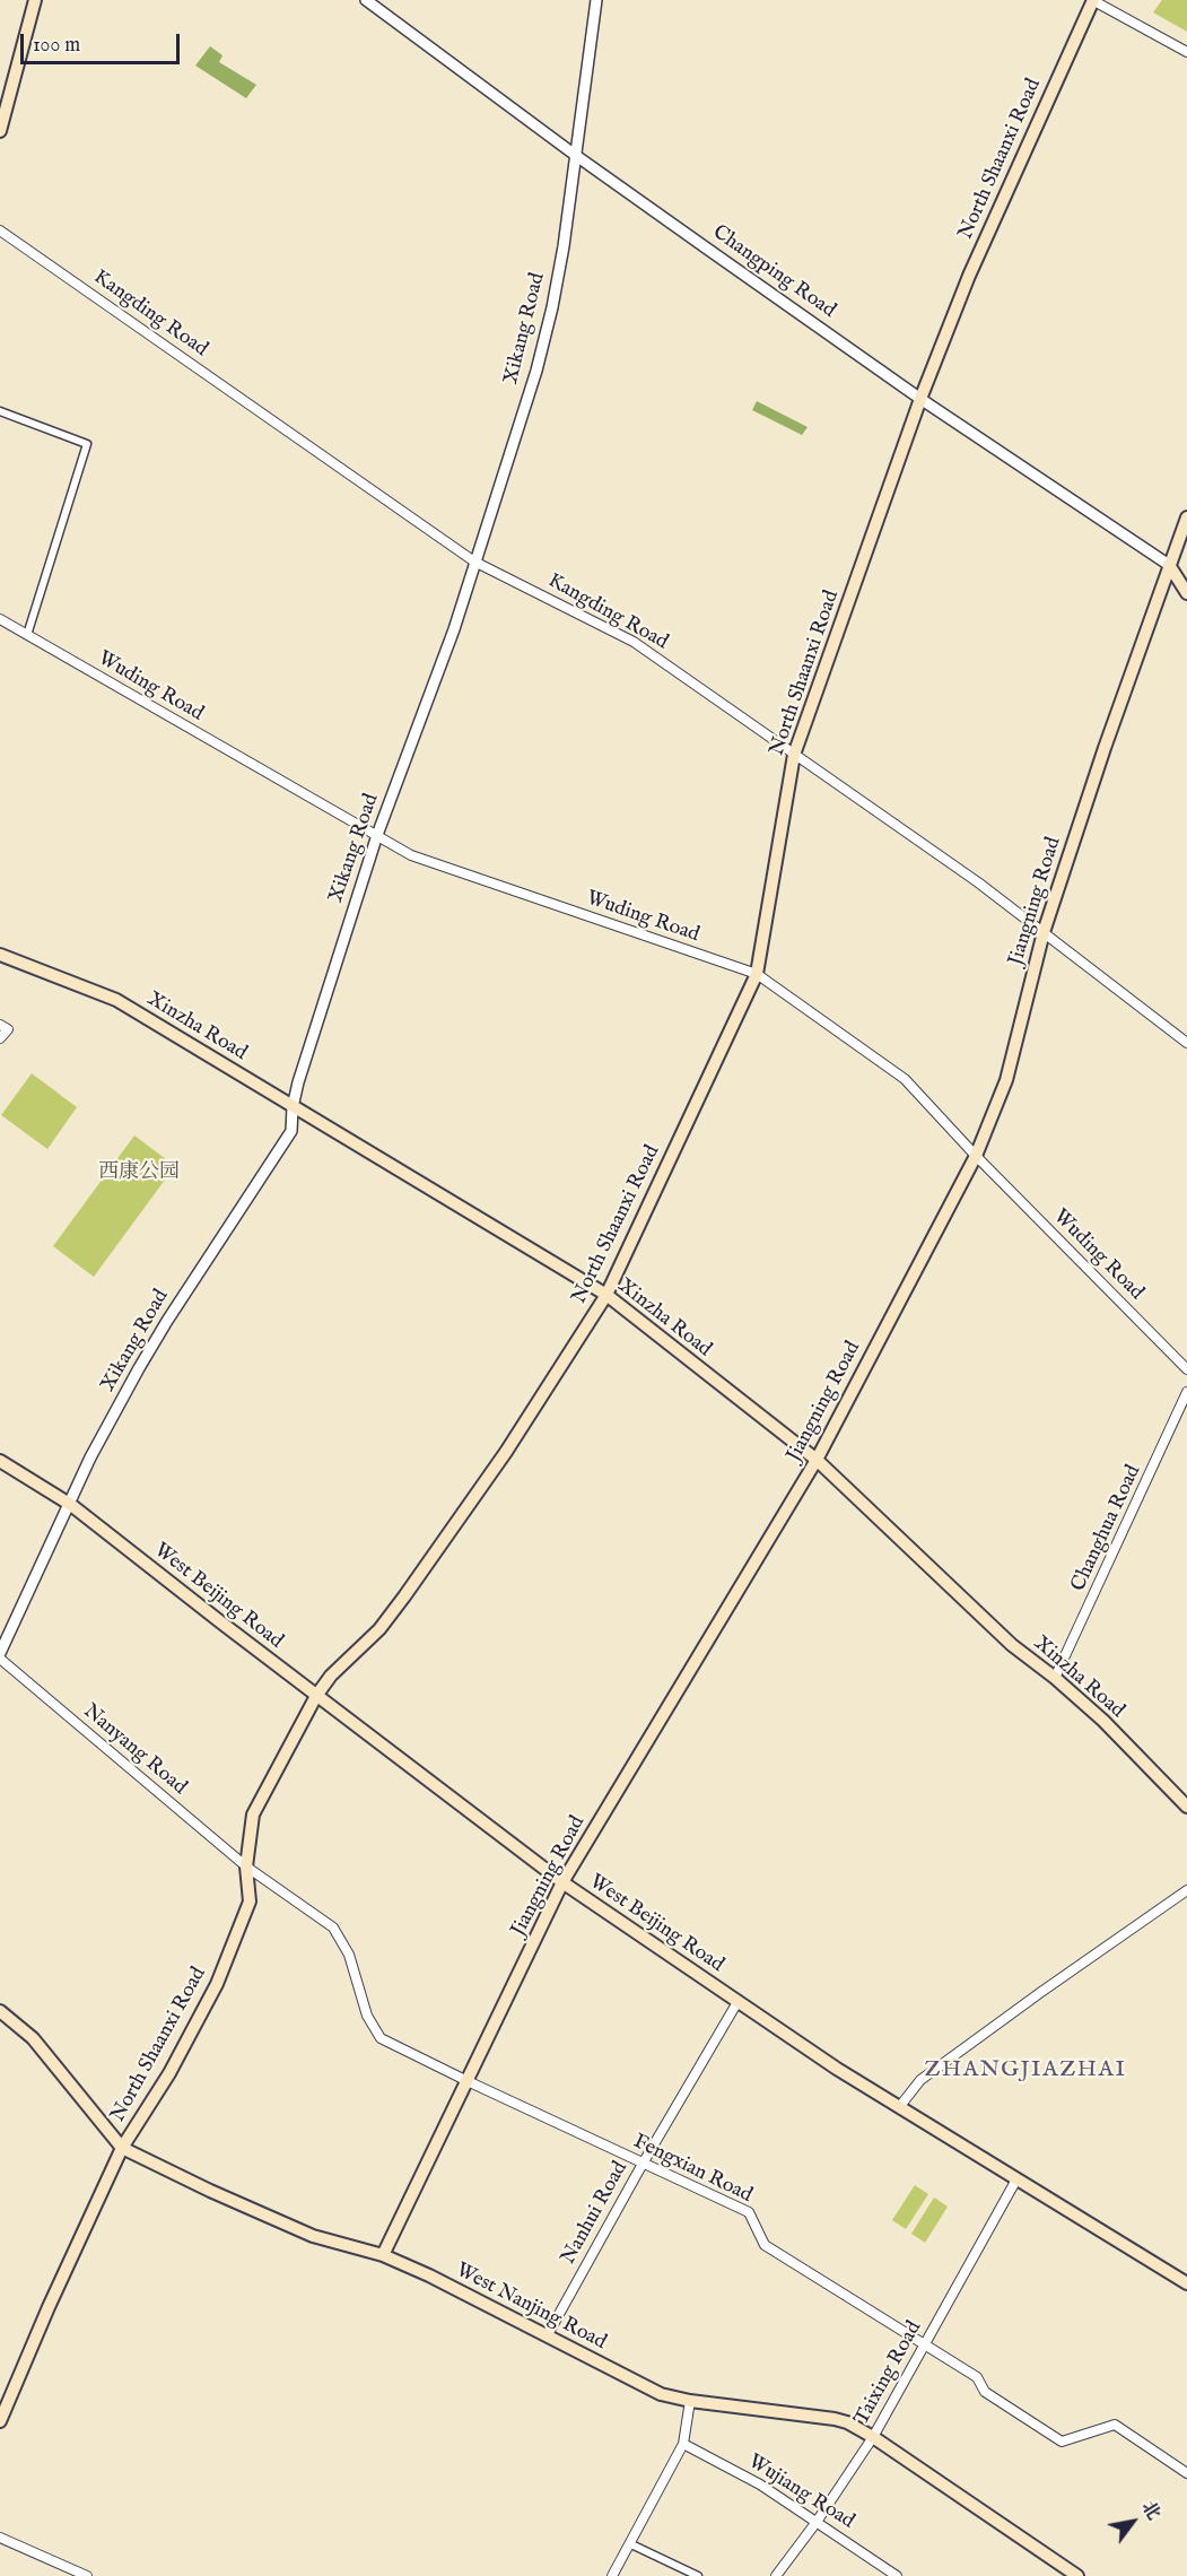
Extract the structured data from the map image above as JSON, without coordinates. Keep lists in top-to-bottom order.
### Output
{
  "streets": {
    "main road": [
      "North Shaanxi Road",
      "Changping Road",
      "Jiangning Road",
      "Xinzha Road",
      "West Beijing Road",
      "West Nanjing Road"
    ],
    "street": [
      "Kangding Road",
      "Xikang Road",
      "Wuding Road",
      "Changhua Road",
      "Nanyang Road",
      "Fengxian Road",
      "Nanhui Road",
      "Taixing Road",
      "Wujiang Road"
    ]
  },
  "crossings": [
    ["North Shaanxi Road", "Changping Road"],
    ["North Shaanxi Road", "Kangding Road"],
    ["North Shaanxi Road", "Wuding Road"],
    ["North Shaanxi Road", "Xinzha Road"],
    ["North Shaanxi Road", "West Beijing Road"],
    ["North Shaanxi Road", "Nanyang Road"],
    ["North Shaanxi Road", "Fengxian Road"],
    ["North Shaanxi Road", "West Nanjing Road"],
    ["Changping Road", "Xikang Road"],
    ["Changping Road", "Jiangning Road"],
    ["Kangding Road", "Xikang Road"],
    ["Kangding Road", "Jiangning Road"],
    ["Xikang Road", "Wuding Road"],
    ["Xikang Road", "Xinzha Road"],
    ["Xikang Road", "West Beijing Road"],
    ["Wuding Road", "Jiangning Road"],
    ["Jiangning Road", "Xinzha Road"],
    ["Jiangning Road", "West Beijing Road"],
    ["Jiangning Road", "Fengxian Road"],
    ["Jiangning Road", "West Nanjing Road"],
    ["Xinzha Road", "Changhua Road"],
    ["West Beijing Road", "Nanhui Road"],
    ["West Beijing Road", "Taixing Road"],
    ["Nanyang Road", "Fengxian Road"],
    ["Fengxian Road", "Nanhui Road"],
    ["Fengxian Road", "Taixing Road"],
    ["Nanhui Road", "West Nanjing Road"],
    ["West Nanjing Road", "Taixing Road"],
    ["Taixing Road", "Wujiang Road"]
  ],
  "districts": ["ZHANGJIAZHAI"],
  "parks": ["西康公园"],
  "scale_bar": "100 m",
  "north": "top right"
}
